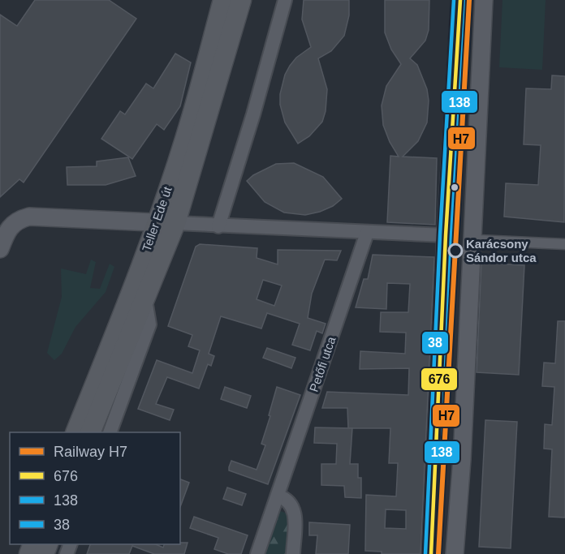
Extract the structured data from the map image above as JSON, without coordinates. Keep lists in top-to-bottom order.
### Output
{
  "streets": {
    "main road": ["Teller Ede út"],
    "street": ["Petőfi utca"]
  },
  "places": ["Karácsony Sándor utca"],
  "lines": [
    "rail line H7",
    "transit line 676",
    "transit line 138",
    "transit line 38"
  ],
  "legend": [
    "Railway H7",
    "676",
    "138",
    "38"
  ]
}
